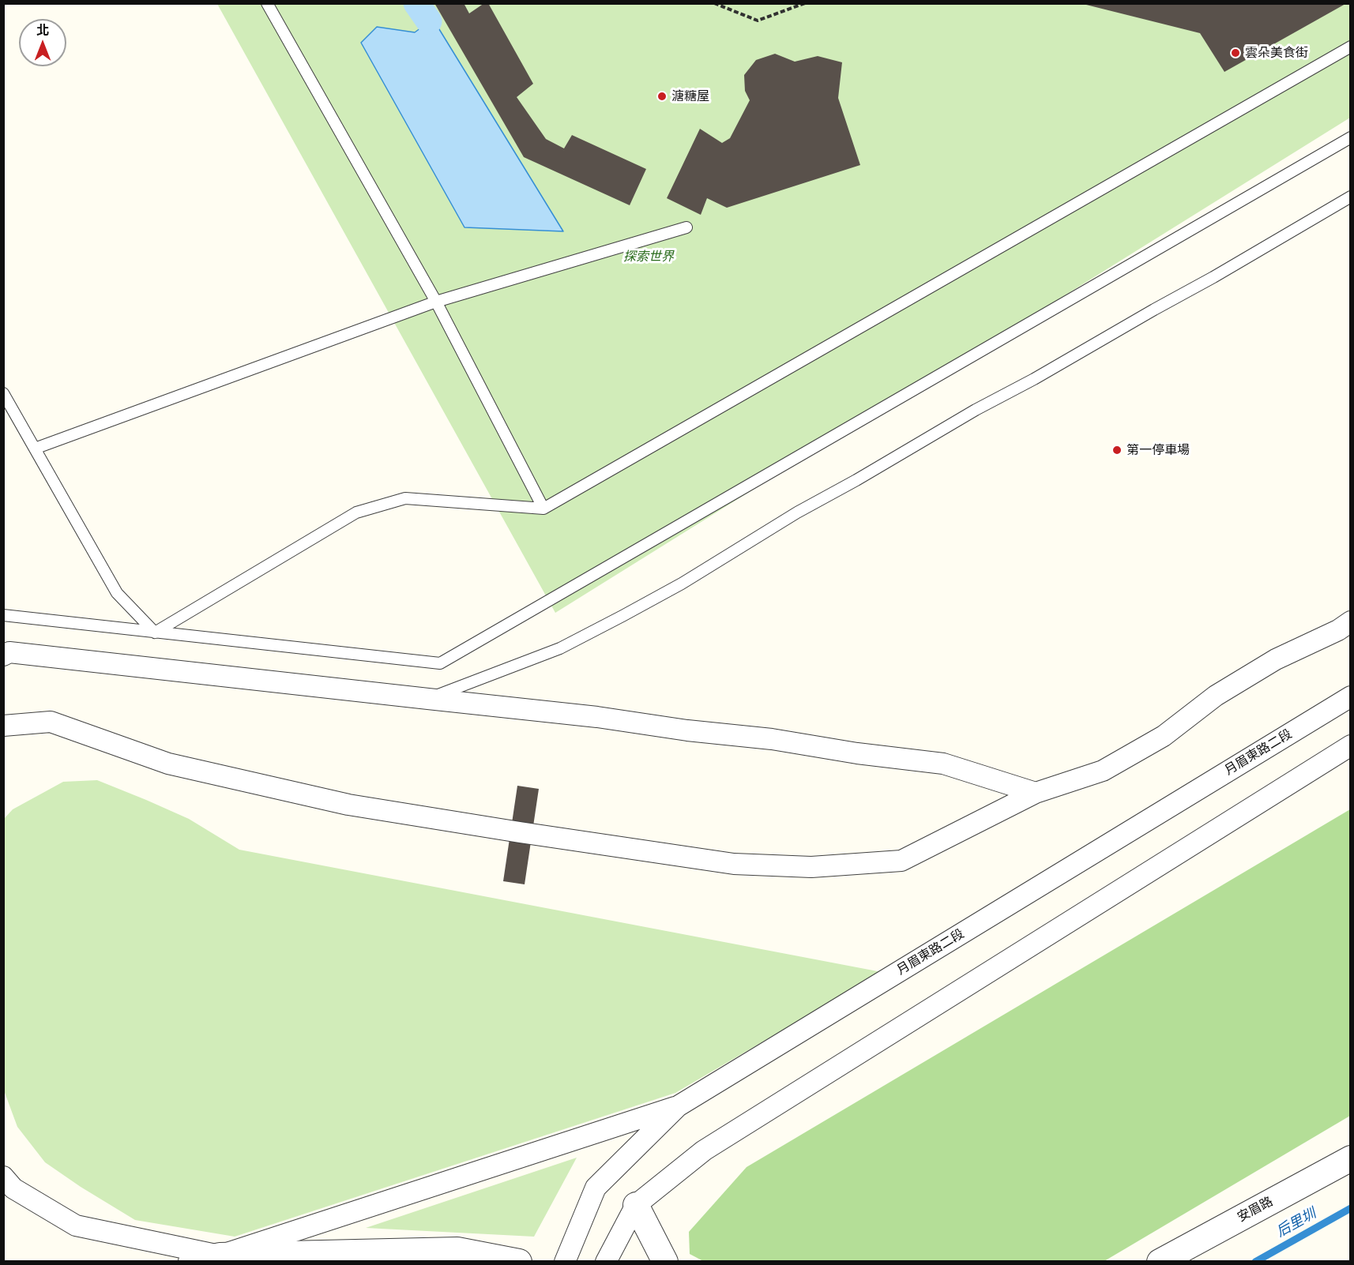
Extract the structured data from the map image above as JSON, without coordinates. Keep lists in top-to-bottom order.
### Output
{
  "streets": {
    "street": ["月眉東路二段", "安眉路"]
  },
  "water": ["后里圳"],
  "parks": ["探索世界"],
  "places": ["雲朵美食街", "溏糖屋", "第一停車場"],
  "north": "top"
}
